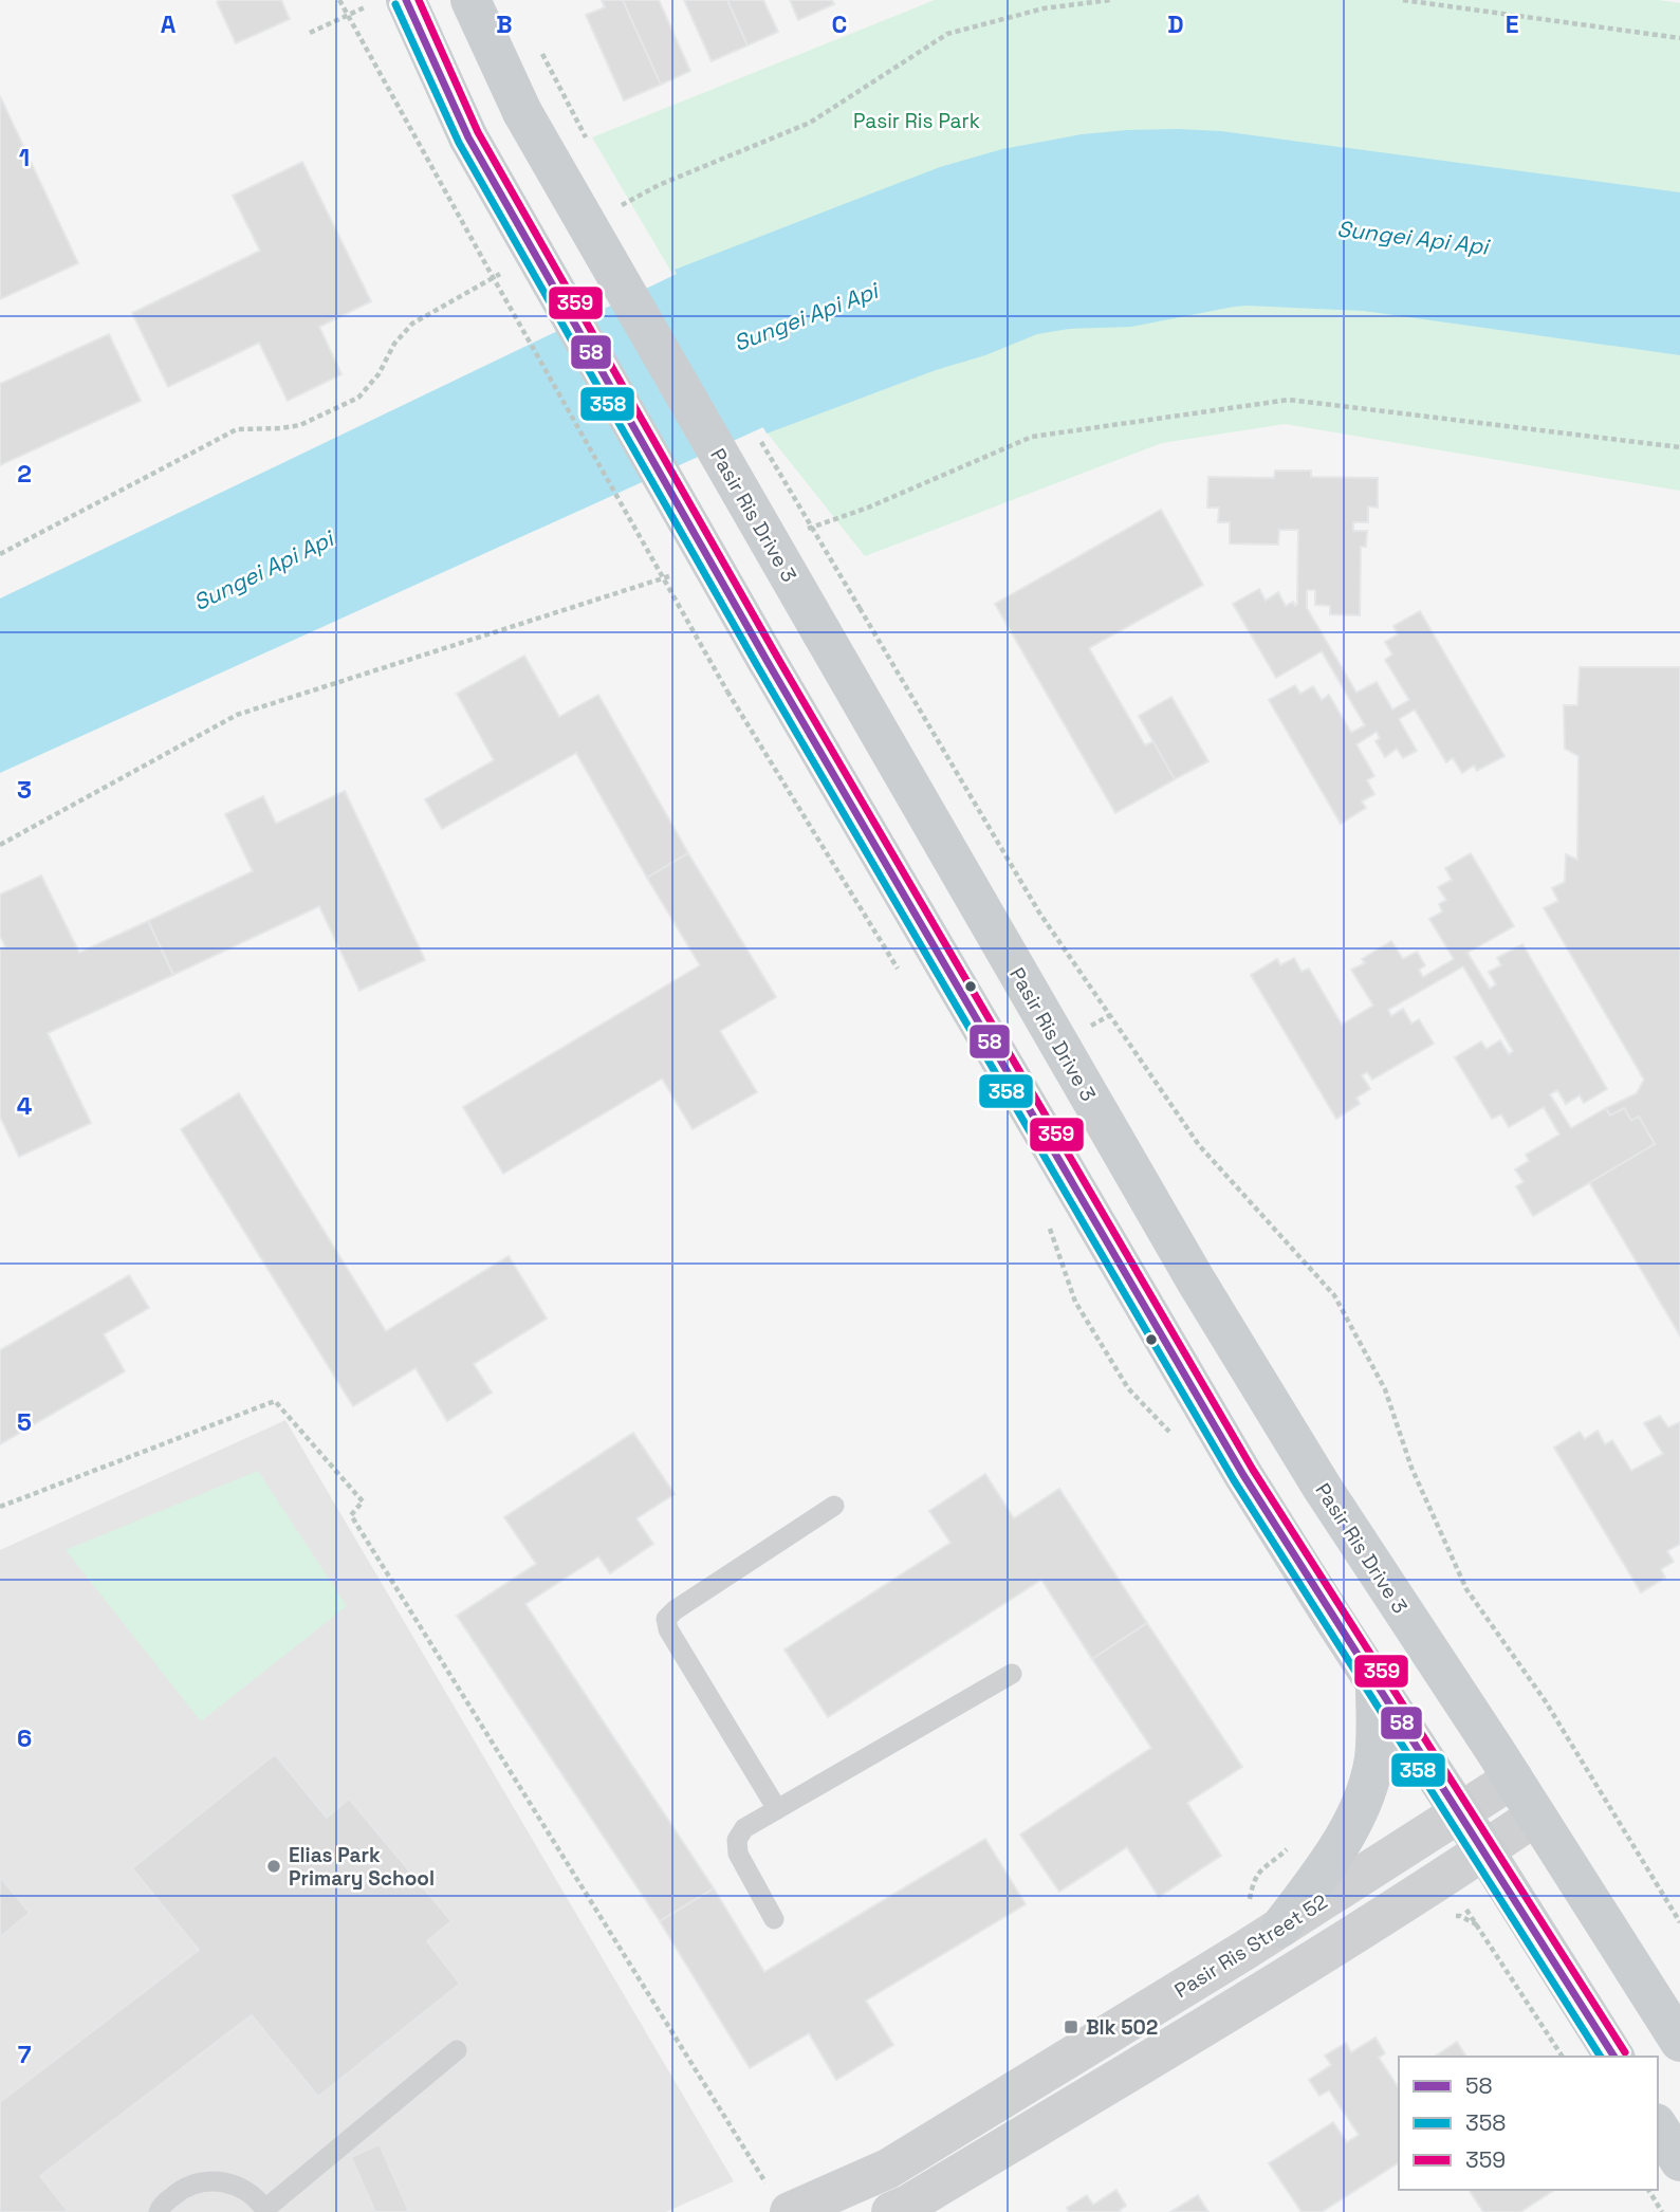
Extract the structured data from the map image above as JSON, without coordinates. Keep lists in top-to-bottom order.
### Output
{
  "streets": {
    "main road": ["Pasir Ris Drive 3"],
    "street": ["Pasir Ris Street 52"]
  },
  "crossings": [
    ["Pasir Ris Drive 3", "Pasir Ris Street 52"]
  ],
  "water": ["Sungei Api Api"],
  "parks": ["Pasir Ris Park"],
  "places": {
    "other": ["Elias Park Primary School"],
    "transit": ["Blk 502"]
  },
  "lines": ["transit line 58", "transit line 359", "transit line 358"],
  "legend": ["58", "358", "359"],
  "grid": {
    "columns": [
      "A",
      "B",
      "C",
      "D",
      "E"
    ],
    "rows": [
      "1",
      "2",
      "3",
      "4",
      "5",
      "6",
      "7"
    ]
  }
}
